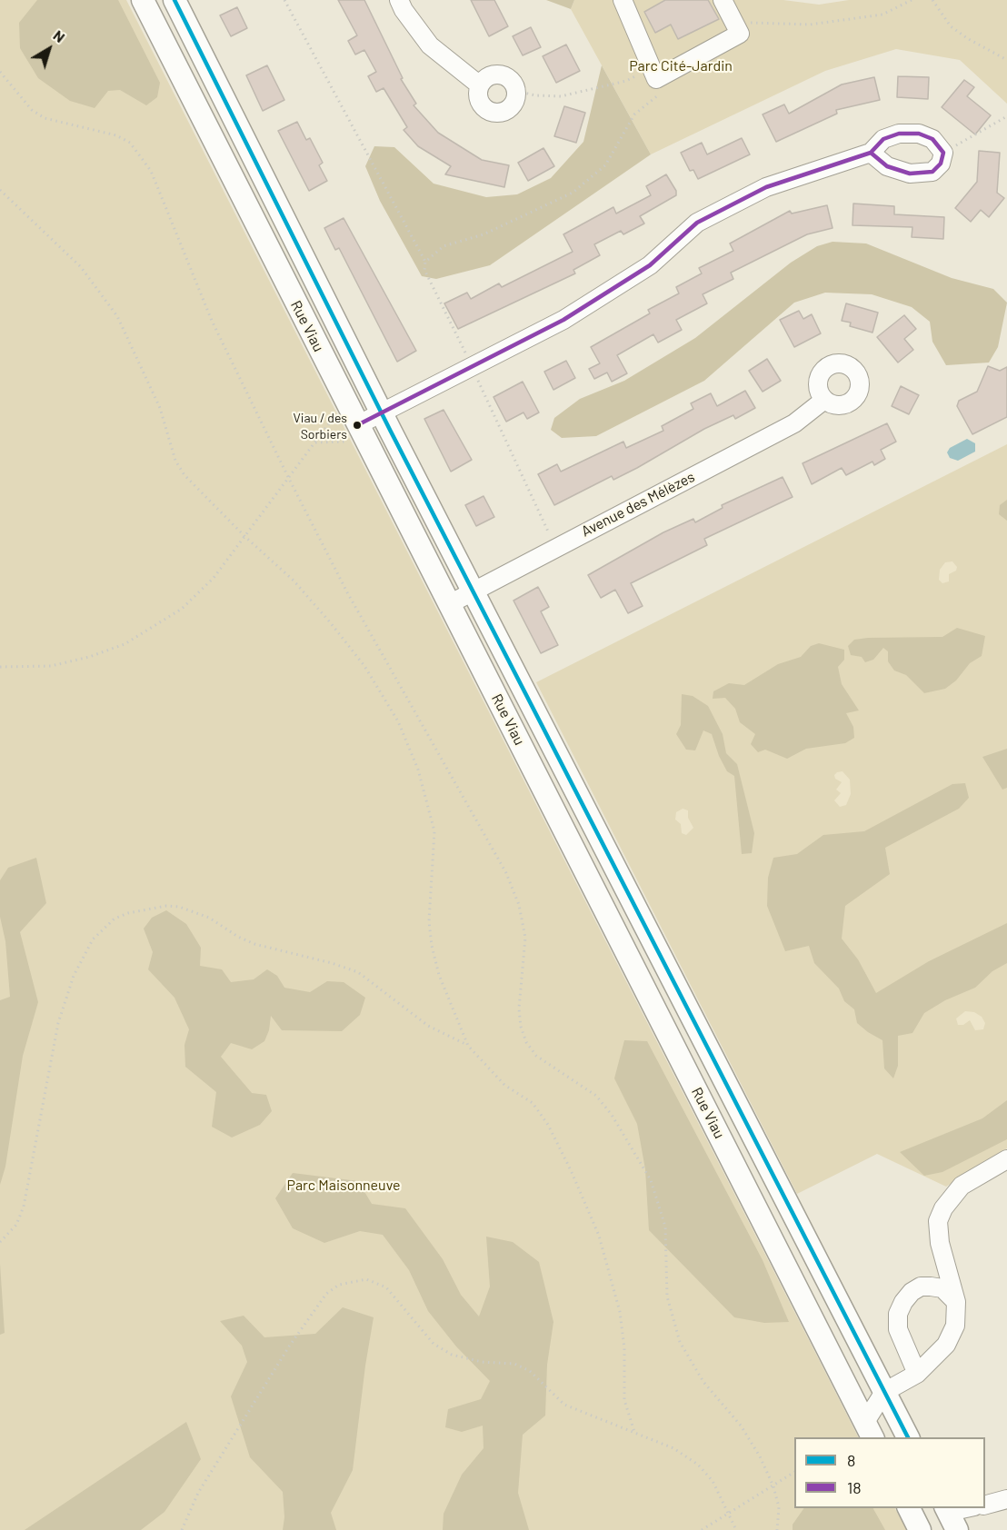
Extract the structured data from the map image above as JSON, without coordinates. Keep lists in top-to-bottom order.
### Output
{
  "streets": {
    "main road": ["Rue Viau"],
    "street": ["Avenue des Mélèzes"]
  },
  "crossings": [
    ["Rue Viau", "Avenue des Mélèzes"]
  ],
  "parks": ["Parc Cité-Jardin", "Parc Maisonneuve"],
  "places": ["Viau / des Sorbiers"],
  "lines": ["transit line 8", "transit line 18"],
  "legend": ["8", "18"],
  "north": "top right"
}
